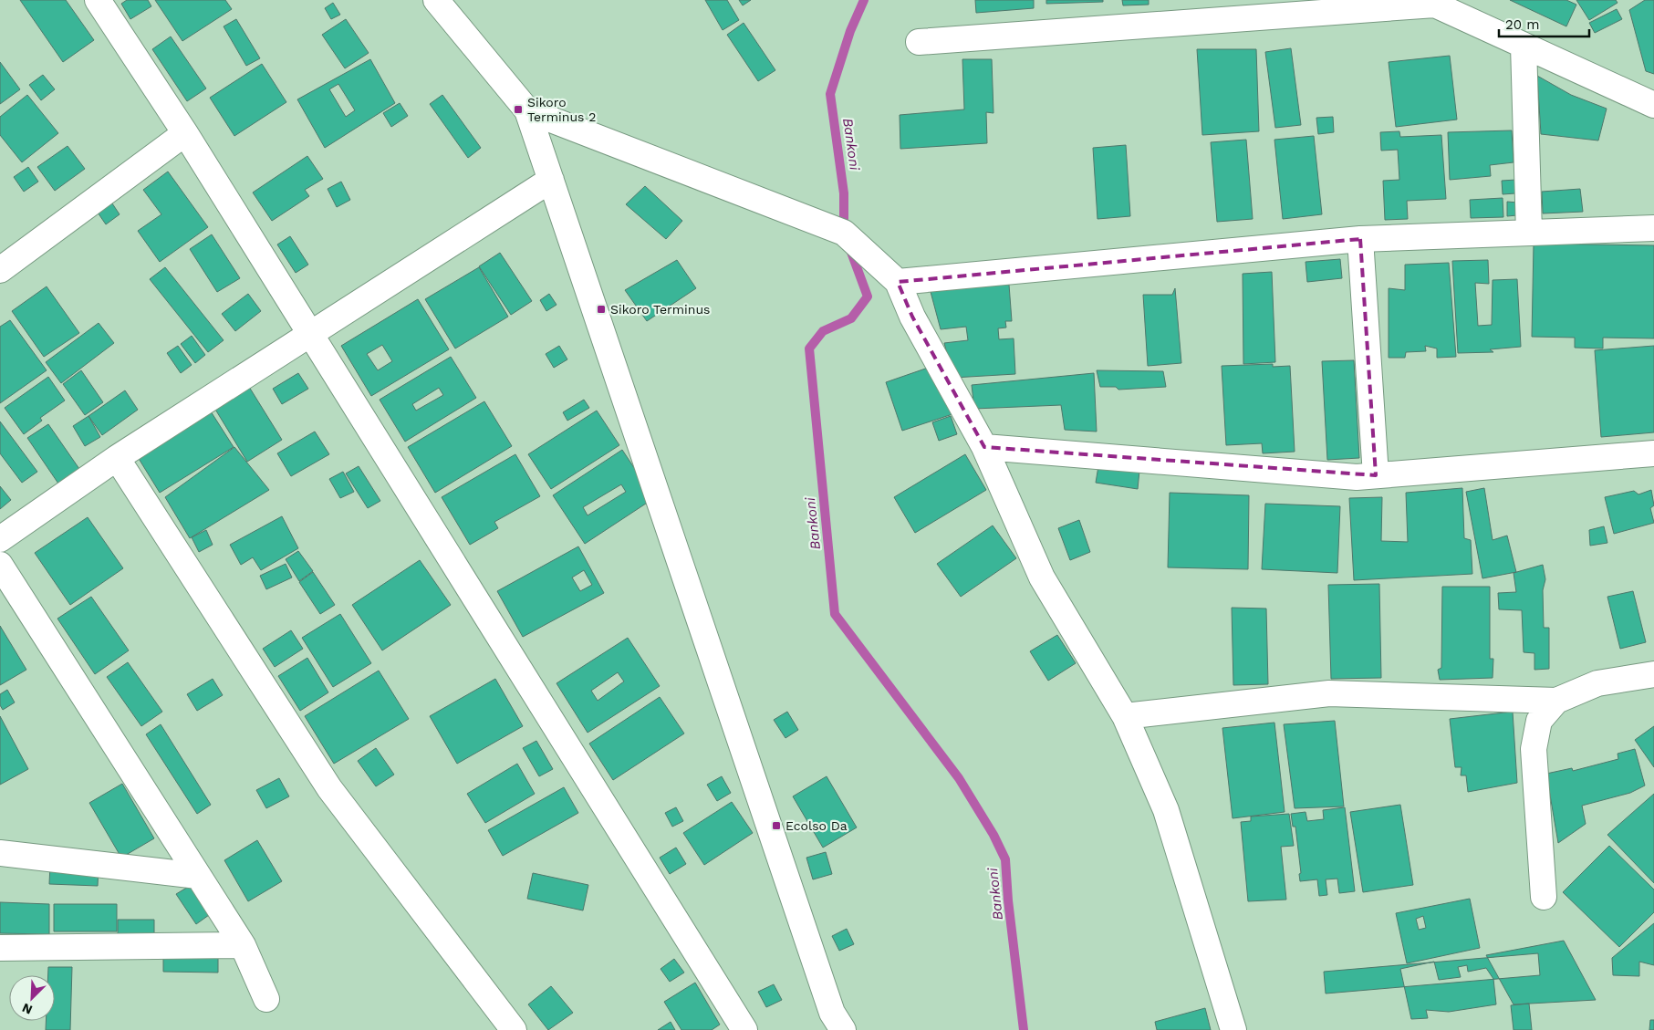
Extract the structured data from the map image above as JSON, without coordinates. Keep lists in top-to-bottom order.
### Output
{
  "water": ["Bankoni"],
  "places": {
    "transit": ["Sikoro Terminus 2", "Sikoro Terminus", "Ecolso Da"]
  },
  "scale_bar": "20 m",
  "north": "bottom left"
}
